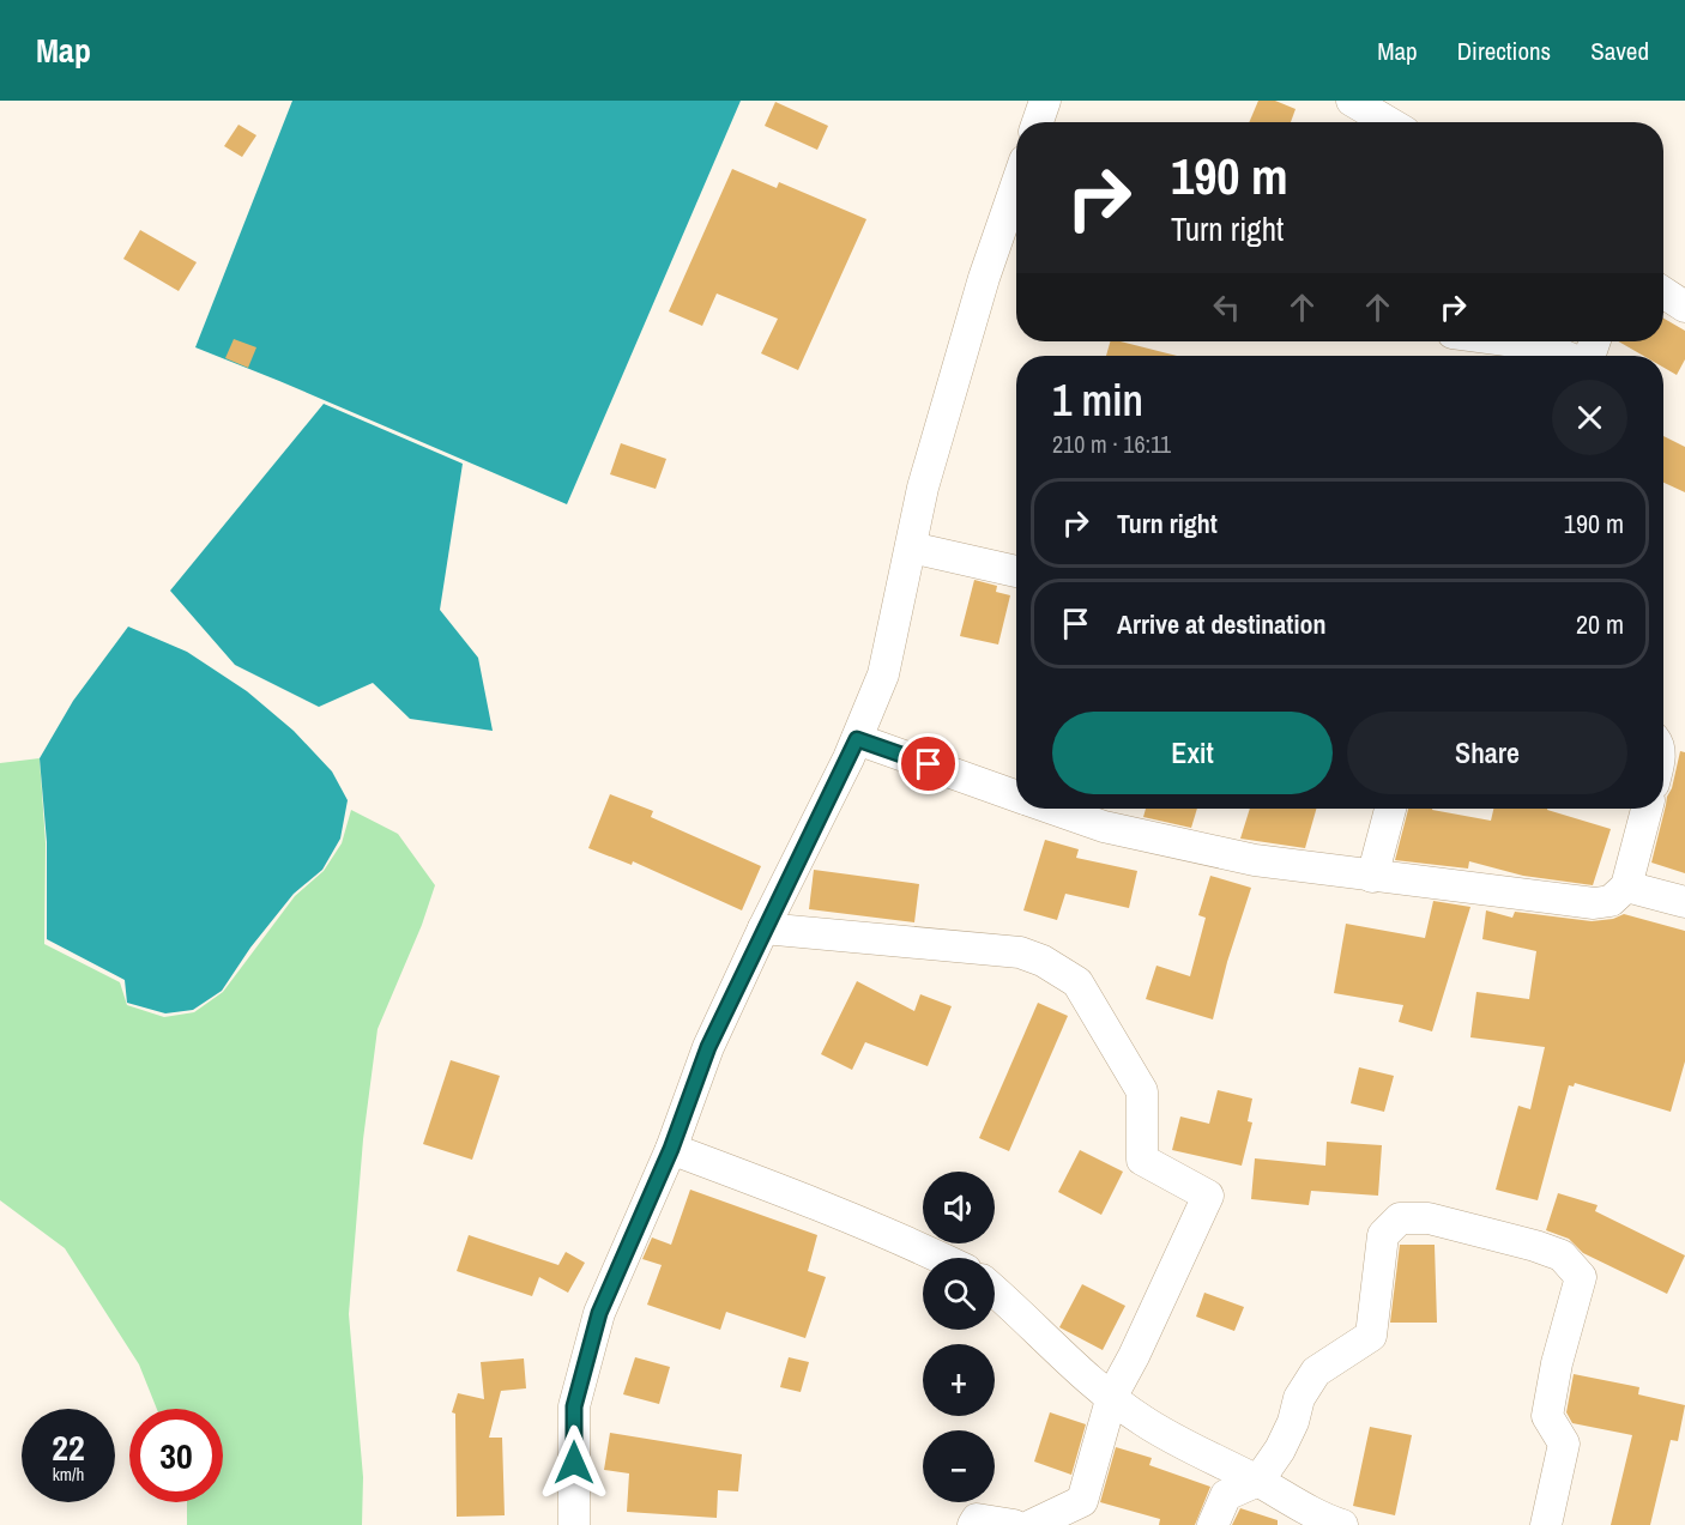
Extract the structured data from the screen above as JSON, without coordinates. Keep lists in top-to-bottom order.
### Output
{
  "page": {
    "header": "Map",
    "nav": ["Map", "Directions", "Saved"],
    "turn": ["190 m", "Turn right"],
    "heading": ["1 min", "210 m · 16:11"],
    "list": [
      {
        "name": "Turn right",
        "value": "190 m"
      },
      {
        "name": "Arrive at destination",
        "value": "20 m"
      }
    ],
    "buttons": ["Exit", "Share"],
    "map_buttons": ["+", "−"],
    "speed": "22 km/h",
    "limit": "30"
  }
}
